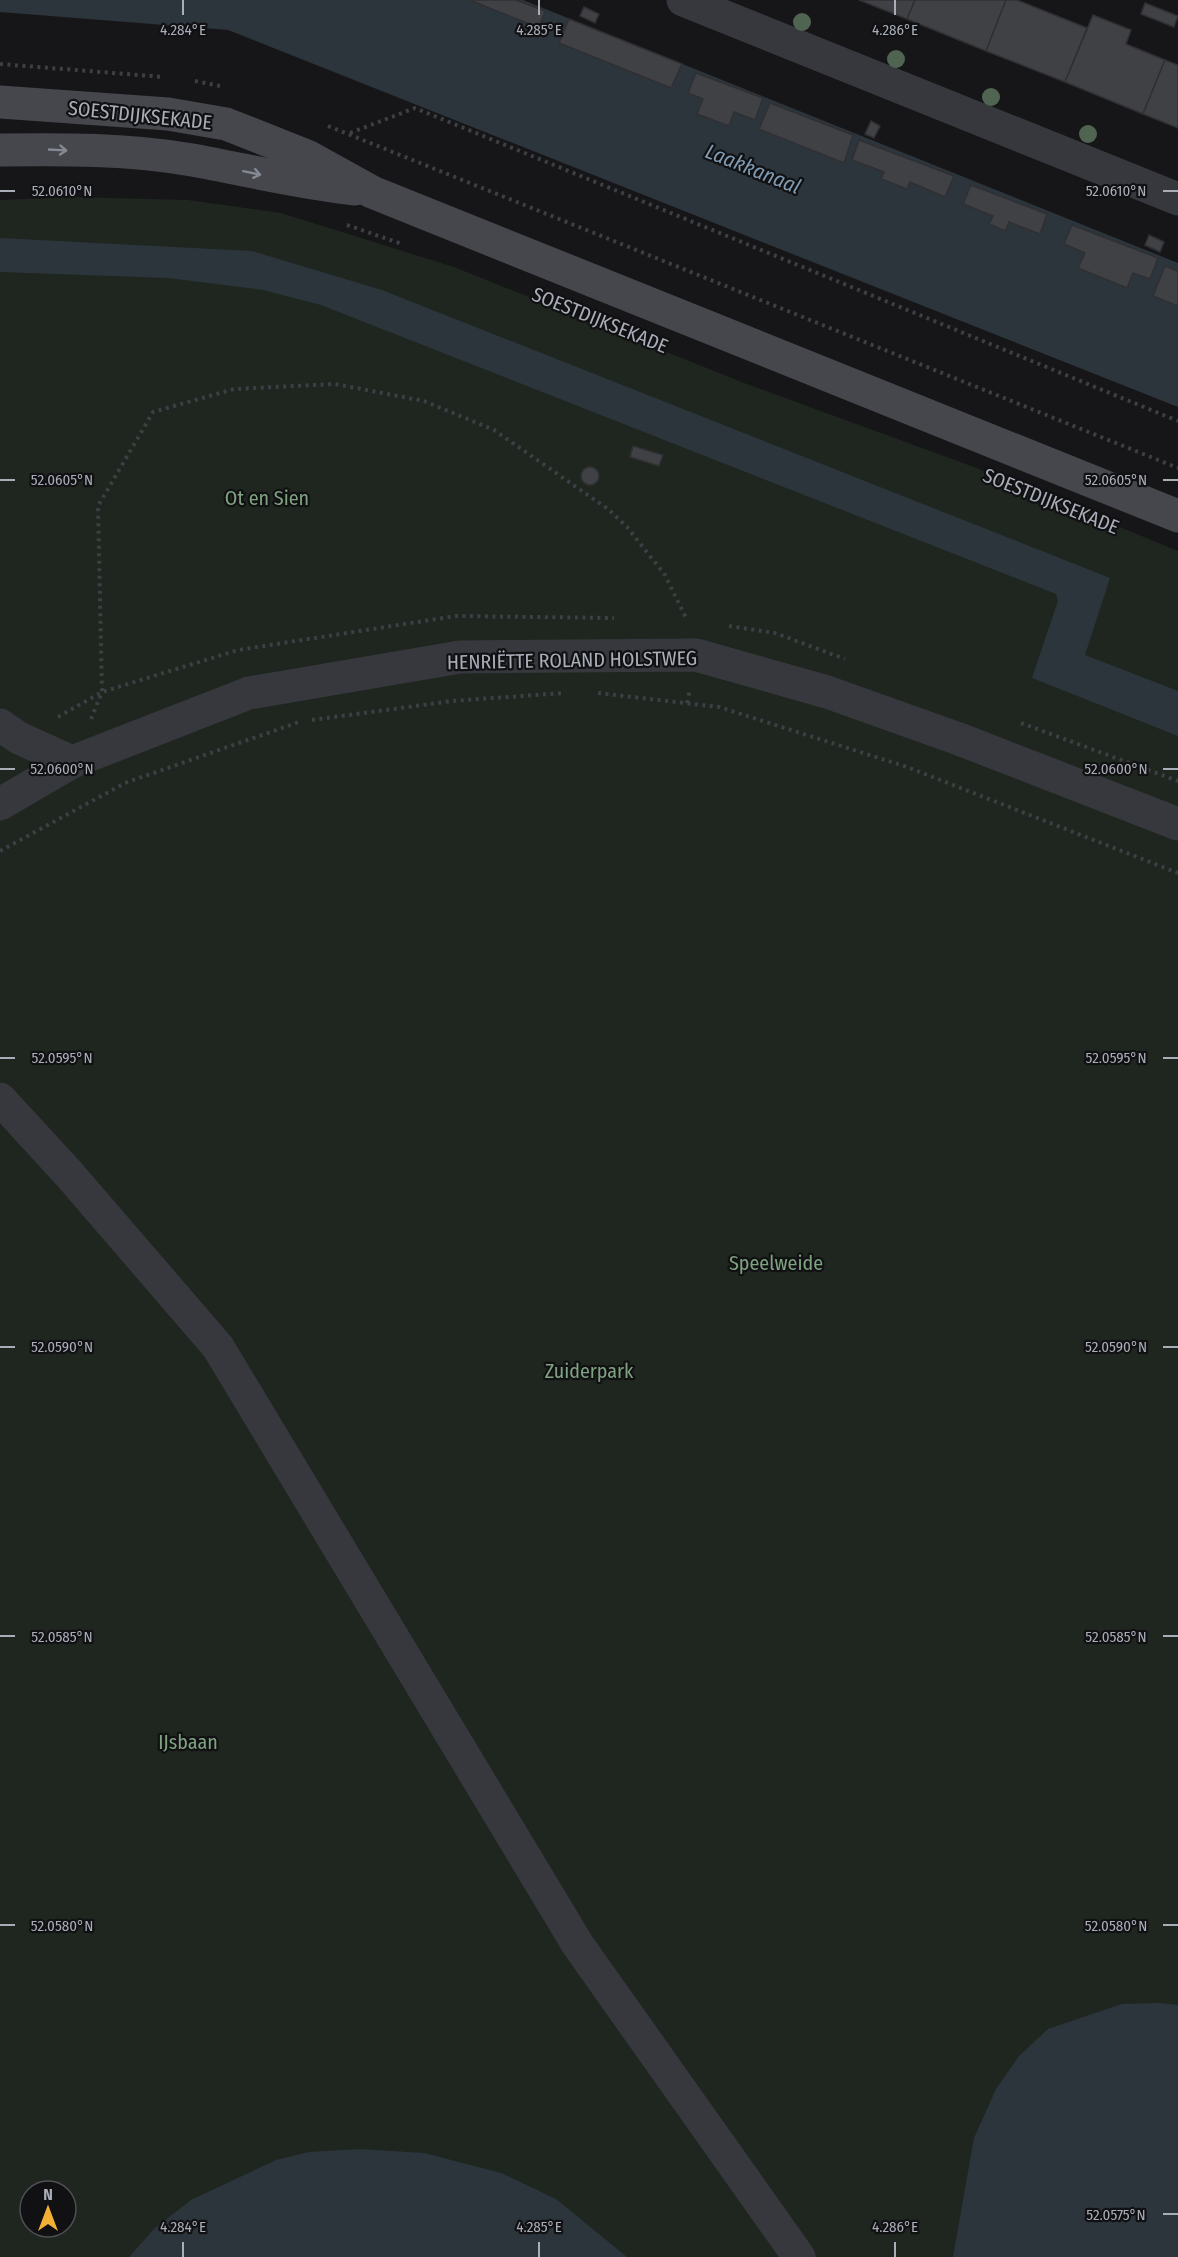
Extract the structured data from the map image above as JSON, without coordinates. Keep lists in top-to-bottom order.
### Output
{
  "streets": {
    "main road": ["SOESTDIJKSEKADE"],
    "street": ["HENRIËTTE ROLAND HOLSTWEG"]
  },
  "water": ["Laakkanaal"],
  "parks": [
    "Ot en Sien",
    "Speelweide",
    "Zuiderpark",
    "IJsbaan"
  ],
  "north": "top",
  "coordinates": [
    "4.284°E",
    "4.285°E",
    "4.286°E",
    "52.0610°N",
    "52.0605°N",
    "52.0600°N",
    "52.0595°N",
    "52.0590°N",
    "52.0585°N",
    "52.0580°N",
    "52.0575°N"
  ]
}
